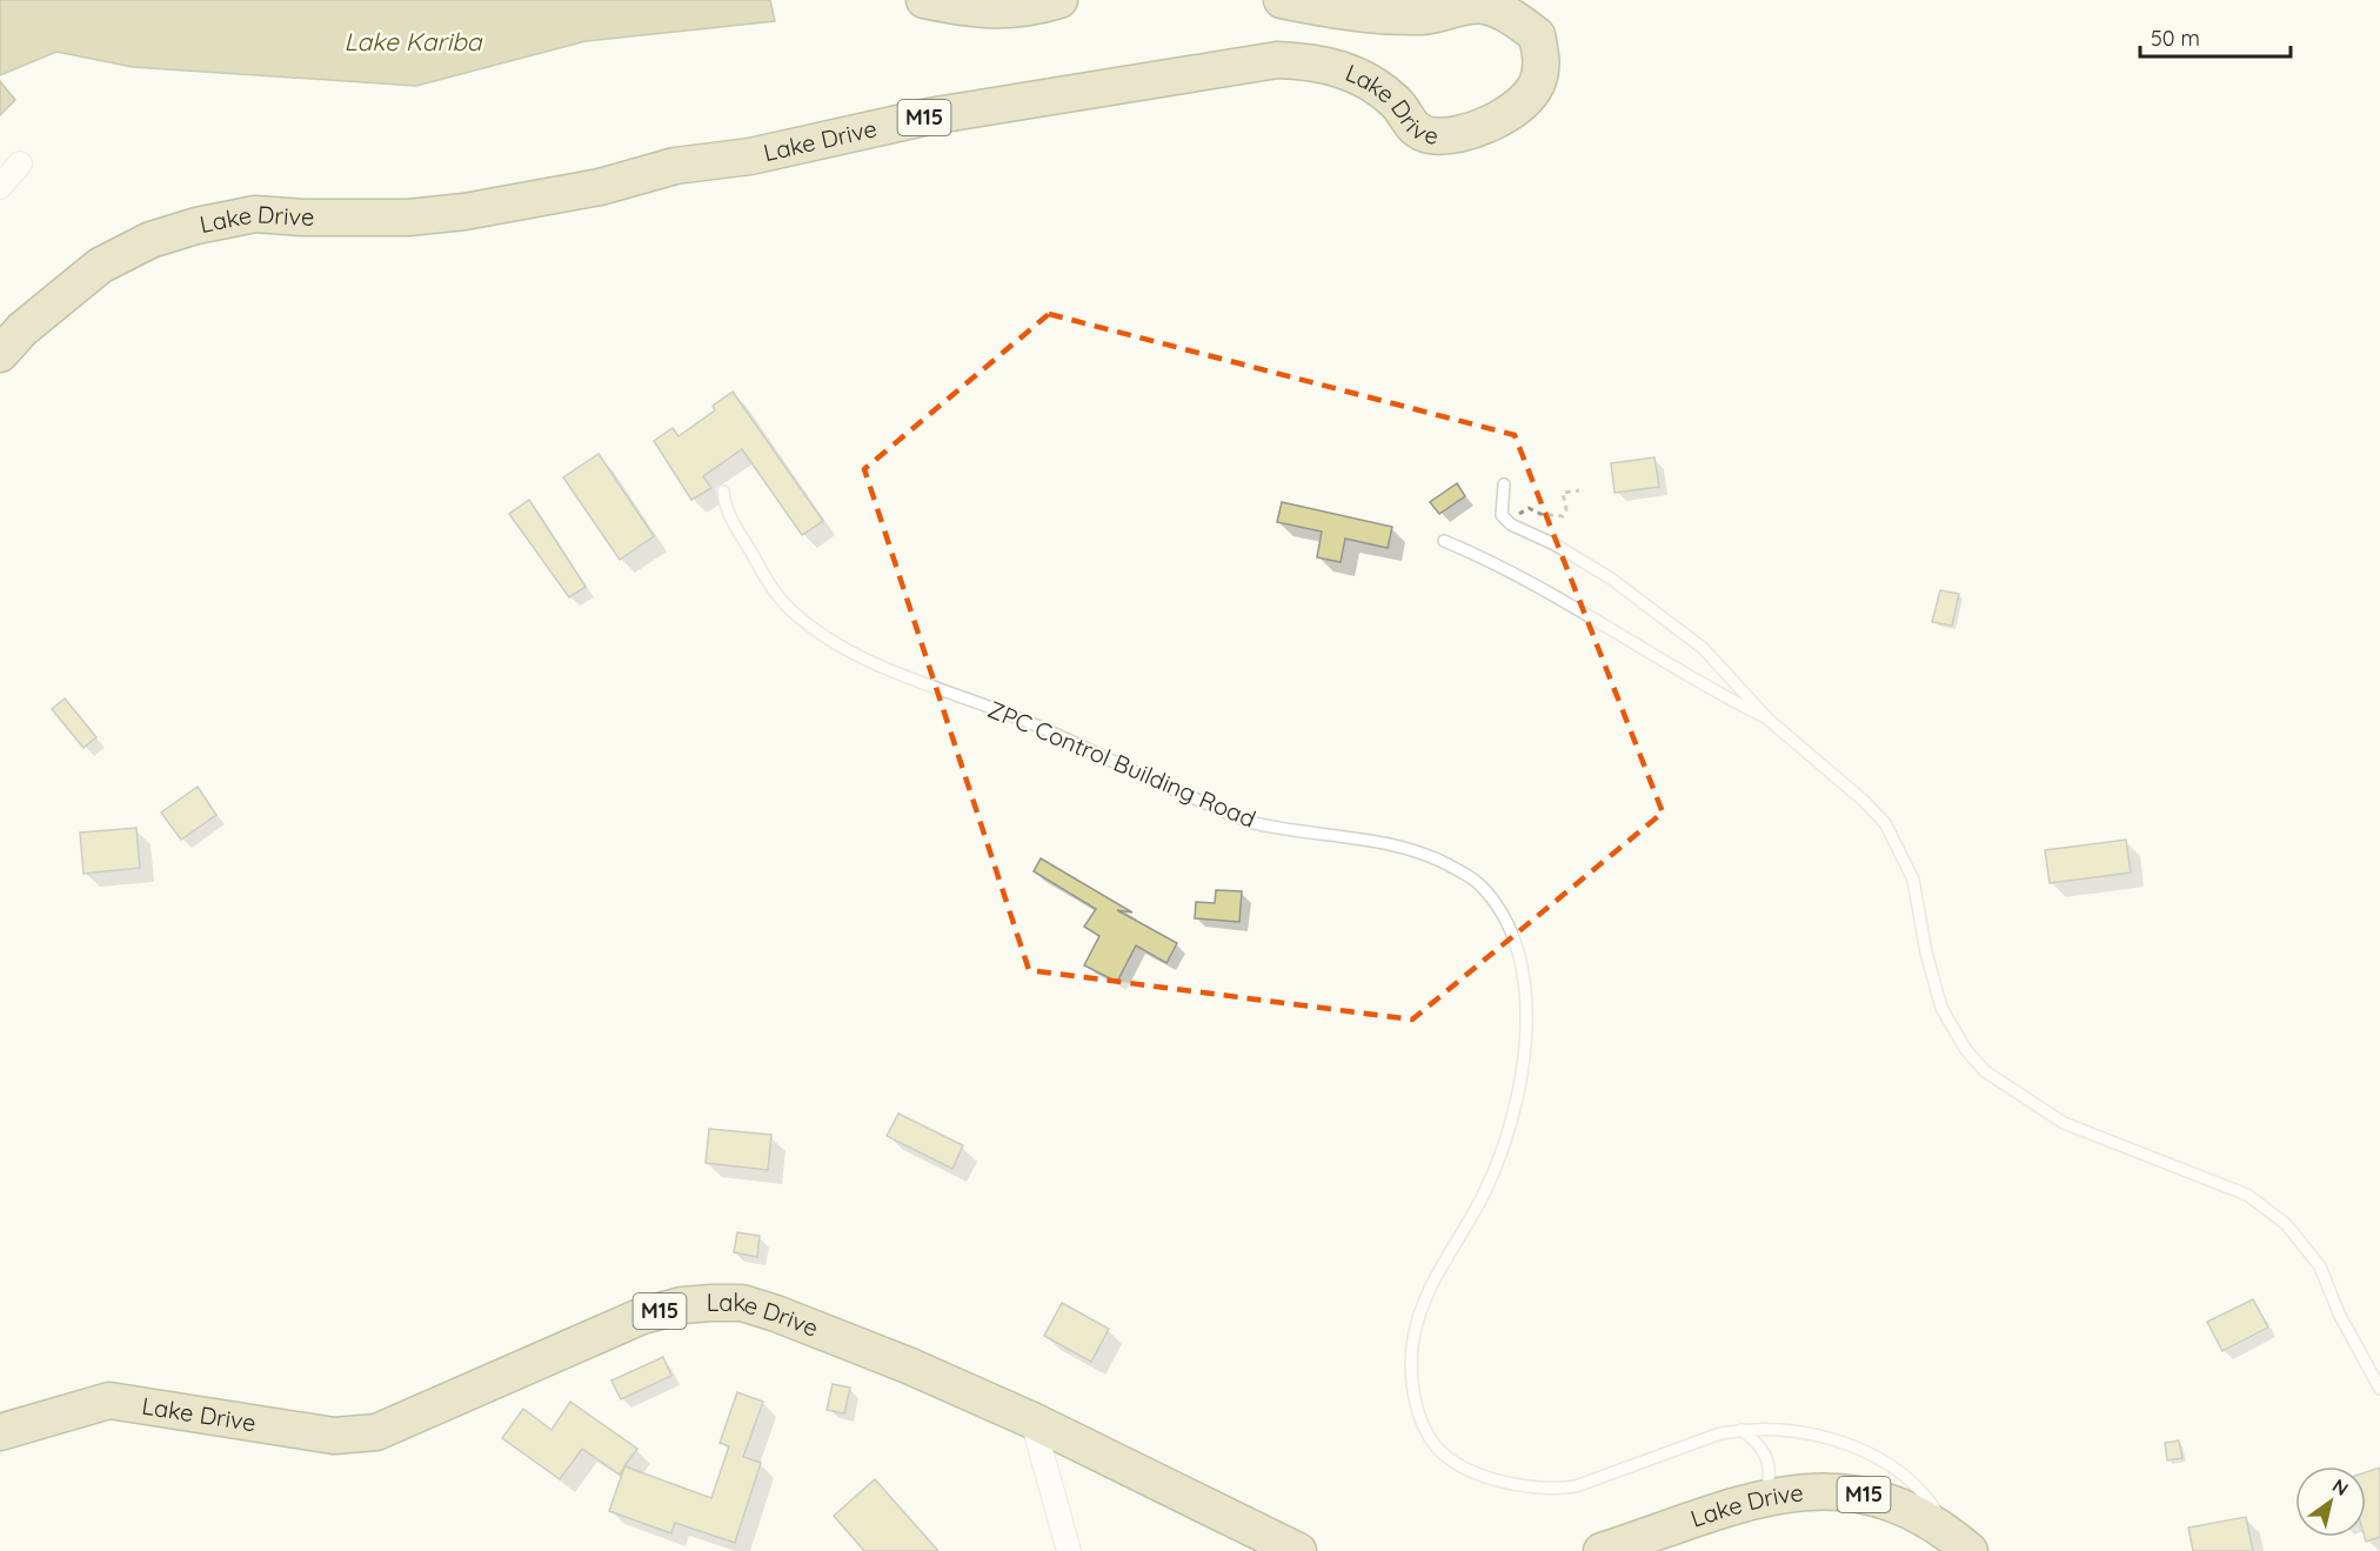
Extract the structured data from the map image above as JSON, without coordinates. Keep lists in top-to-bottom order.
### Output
{
  "streets": {
    "main road": ["Lake Drive", "M15"],
    "lane": ["ZPC Control Building Road"]
  },
  "crossings": [
    ["Lake Drive", "ZPC Control Building Road"]
  ],
  "water": ["Lake Kariba"],
  "scale_bar": "50 m",
  "north": "top right"
}
